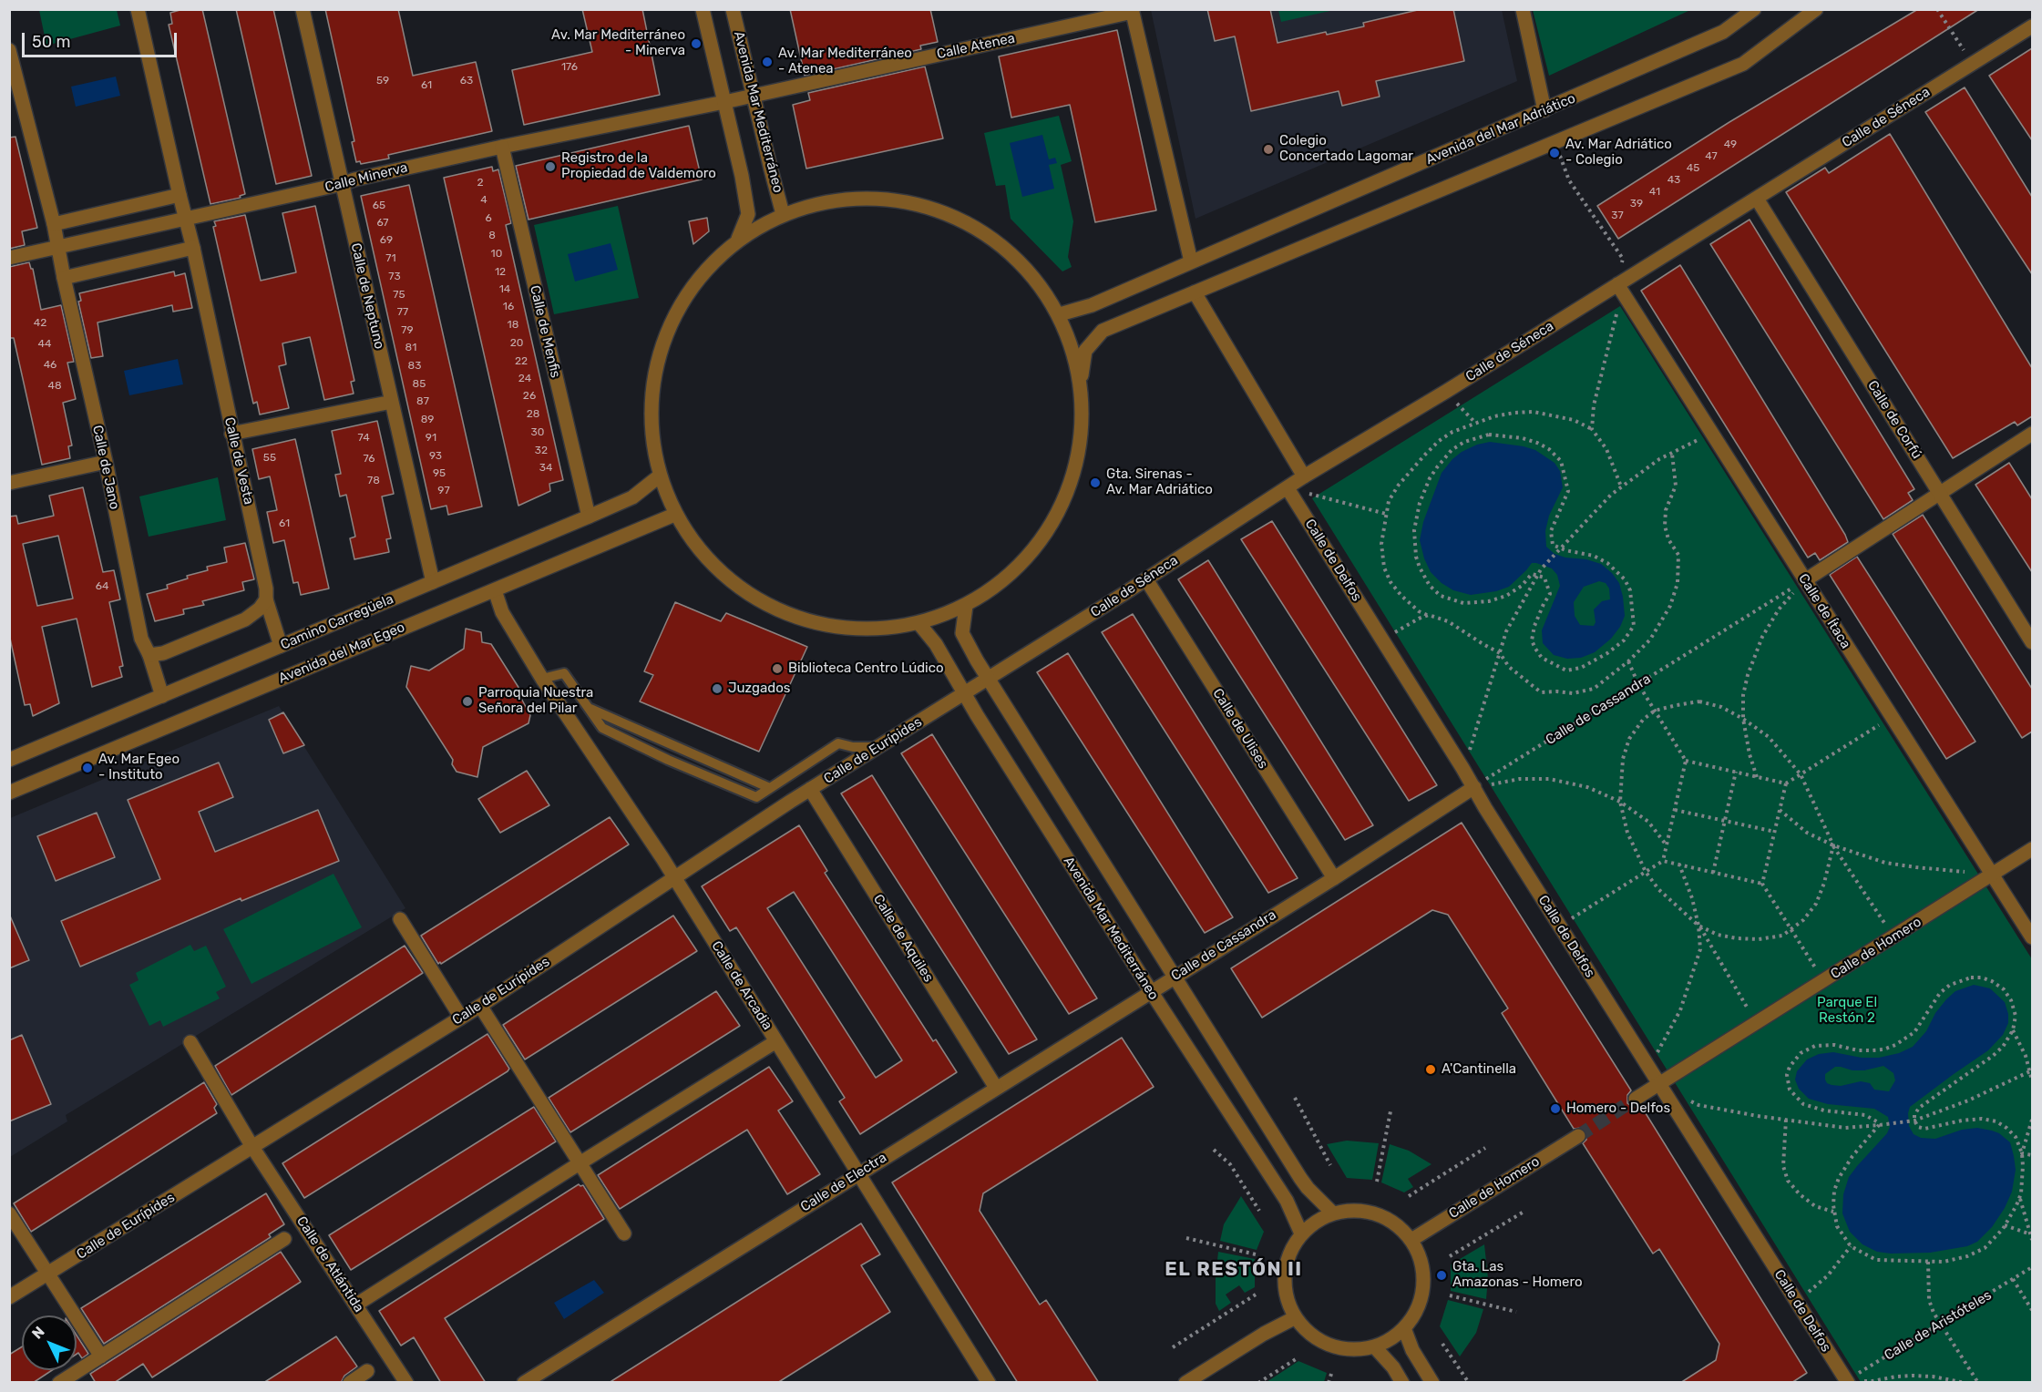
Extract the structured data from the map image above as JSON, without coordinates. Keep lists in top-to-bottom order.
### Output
{
  "streets": {
    "street": [
      "Calle Atenea",
      "Avenida Mar Mediterráneo",
      "Calle de Séneca",
      "Avenida del Mar Adriático",
      "Calle Minerva",
      "Calle de Neptuno",
      "Calle de Menfis",
      "Calle de Corfú",
      "Calle de Vesta",
      "Calle de Jano",
      "Calle de Delfos",
      "Calle de Ítaca",
      "Camino Carregüela",
      "Avenida del Mar Egeo",
      "Calle de Cassandra",
      "Calle de Ulises",
      "Calle de Eurípides",
      "Calle de Aquiles",
      "Calle de Homero",
      "Calle de Arcadia",
      "Calle de Electra",
      "Calle de Atlántida"
    ],
    "path": ["Calle de Aristóteles"]
  },
  "crossings": [
    ["Calle Atenea", "Avenida Mar Mediterráneo"],
    ["Calle Atenea", "Calle Minerva"],
    ["Avenida Mar Mediterráneo", "Calle de Séneca"],
    ["Avenida Mar Mediterráneo", "Calle de Cassandra"],
    ["Avenida Mar Mediterráneo", "Calle de Eurípides"],
    ["Avenida Mar Mediterráneo", "Calle de Homero"],
    ["Avenida Mar Mediterráneo", "Calle de Electra"],
    ["Calle de Séneca", "Calle de Corfú"],
    ["Calle de Séneca", "Calle de Delfos"],
    ["Calle de Séneca", "Calle de Ítaca"],
    ["Calle de Séneca", "Calle de Ulises"],
    ["Calle de Séneca", "Calle de Eurípides"],
    ["Calle Minerva", "Calle de Neptuno"],
    ["Calle Minerva", "Calle de Menfis"],
    ["Calle Minerva", "Calle de Vesta"],
    ["Calle Minerva", "Calle de Jano"],
    ["Calle de Neptuno", "Camino Carregüela"],
    ["Calle de Menfis", "Camino Carregüela"],
    ["Calle de Vesta", "Camino Carregüela"],
    ["Calle de Jano", "Camino Carregüela"],
    ["Calle de Delfos", "Calle de Cassandra"],
    ["Calle de Delfos", "Calle de Homero"],
    ["Calle de Delfos", "Calle de Aristóteles"],
    ["Calle de Ítaca", "Calle de Cassandra"],
    ["Calle de Ítaca", "Calle de Homero"],
    ["Avenida del Mar Egeo", "Calle de Arcadia"],
    ["Calle de Cassandra", "Calle de Ulises"],
    ["Calle de Cassandra", "Calle de Electra"],
    ["Calle de Eurípides", "Calle de Aquiles"],
    ["Calle de Eurípides", "Calle de Arcadia"],
    ["Calle de Eurípides", "Calle de Atlántida"],
    ["Calle de Aquiles", "Calle de Electra"],
    ["Calle de Arcadia", "Calle de Electra"]
  ],
  "districts": ["EL RESTÓN II"],
  "parks": ["Parque El Restón 2"],
  "places": [
    "Av. Mar Mediterráneo - Minerva",
    "Av. Mar Mediterráneo - Atenea",
    "Colegio Concertado Lagomar",
    "Av. Mar Adriático - Colegio",
    "Registro de la Propiedad de Valdemoro",
    "Gta. Sirenas - Av. Mar Adriático",
    "Biblioteca Centro Lúdico",
    "Juzgados",
    "Parroquia Nuestra Señora del Pilar",
    "Av. Mar Egeo - Instituto",
    "A'Cantinella",
    "Homero - Delfos",
    "Gta. Las Amazonas - Homero"
  ],
  "house_numbers": [
    "176",
    "59",
    "63",
    "61",
    "49",
    "47",
    "45",
    "43",
    "2",
    "41",
    "4",
    "39",
    "65",
    "37",
    "6",
    "67",
    "8",
    "69",
    "10",
    "71",
    "12",
    "73",
    "14",
    "75",
    "16",
    "77",
    "42",
    "18",
    "79",
    "20",
    "44",
    "81",
    "22",
    "46",
    "83",
    "24",
    "85",
    "48",
    "26",
    "87",
    "28",
    "89",
    "30",
    "74",
    "91",
    "32",
    "93",
    "55",
    "76",
    "34",
    "95",
    "78",
    "97",
    "61",
    "64"
  ],
  "scale_bar": "50 m",
  "north": "top left"
}
